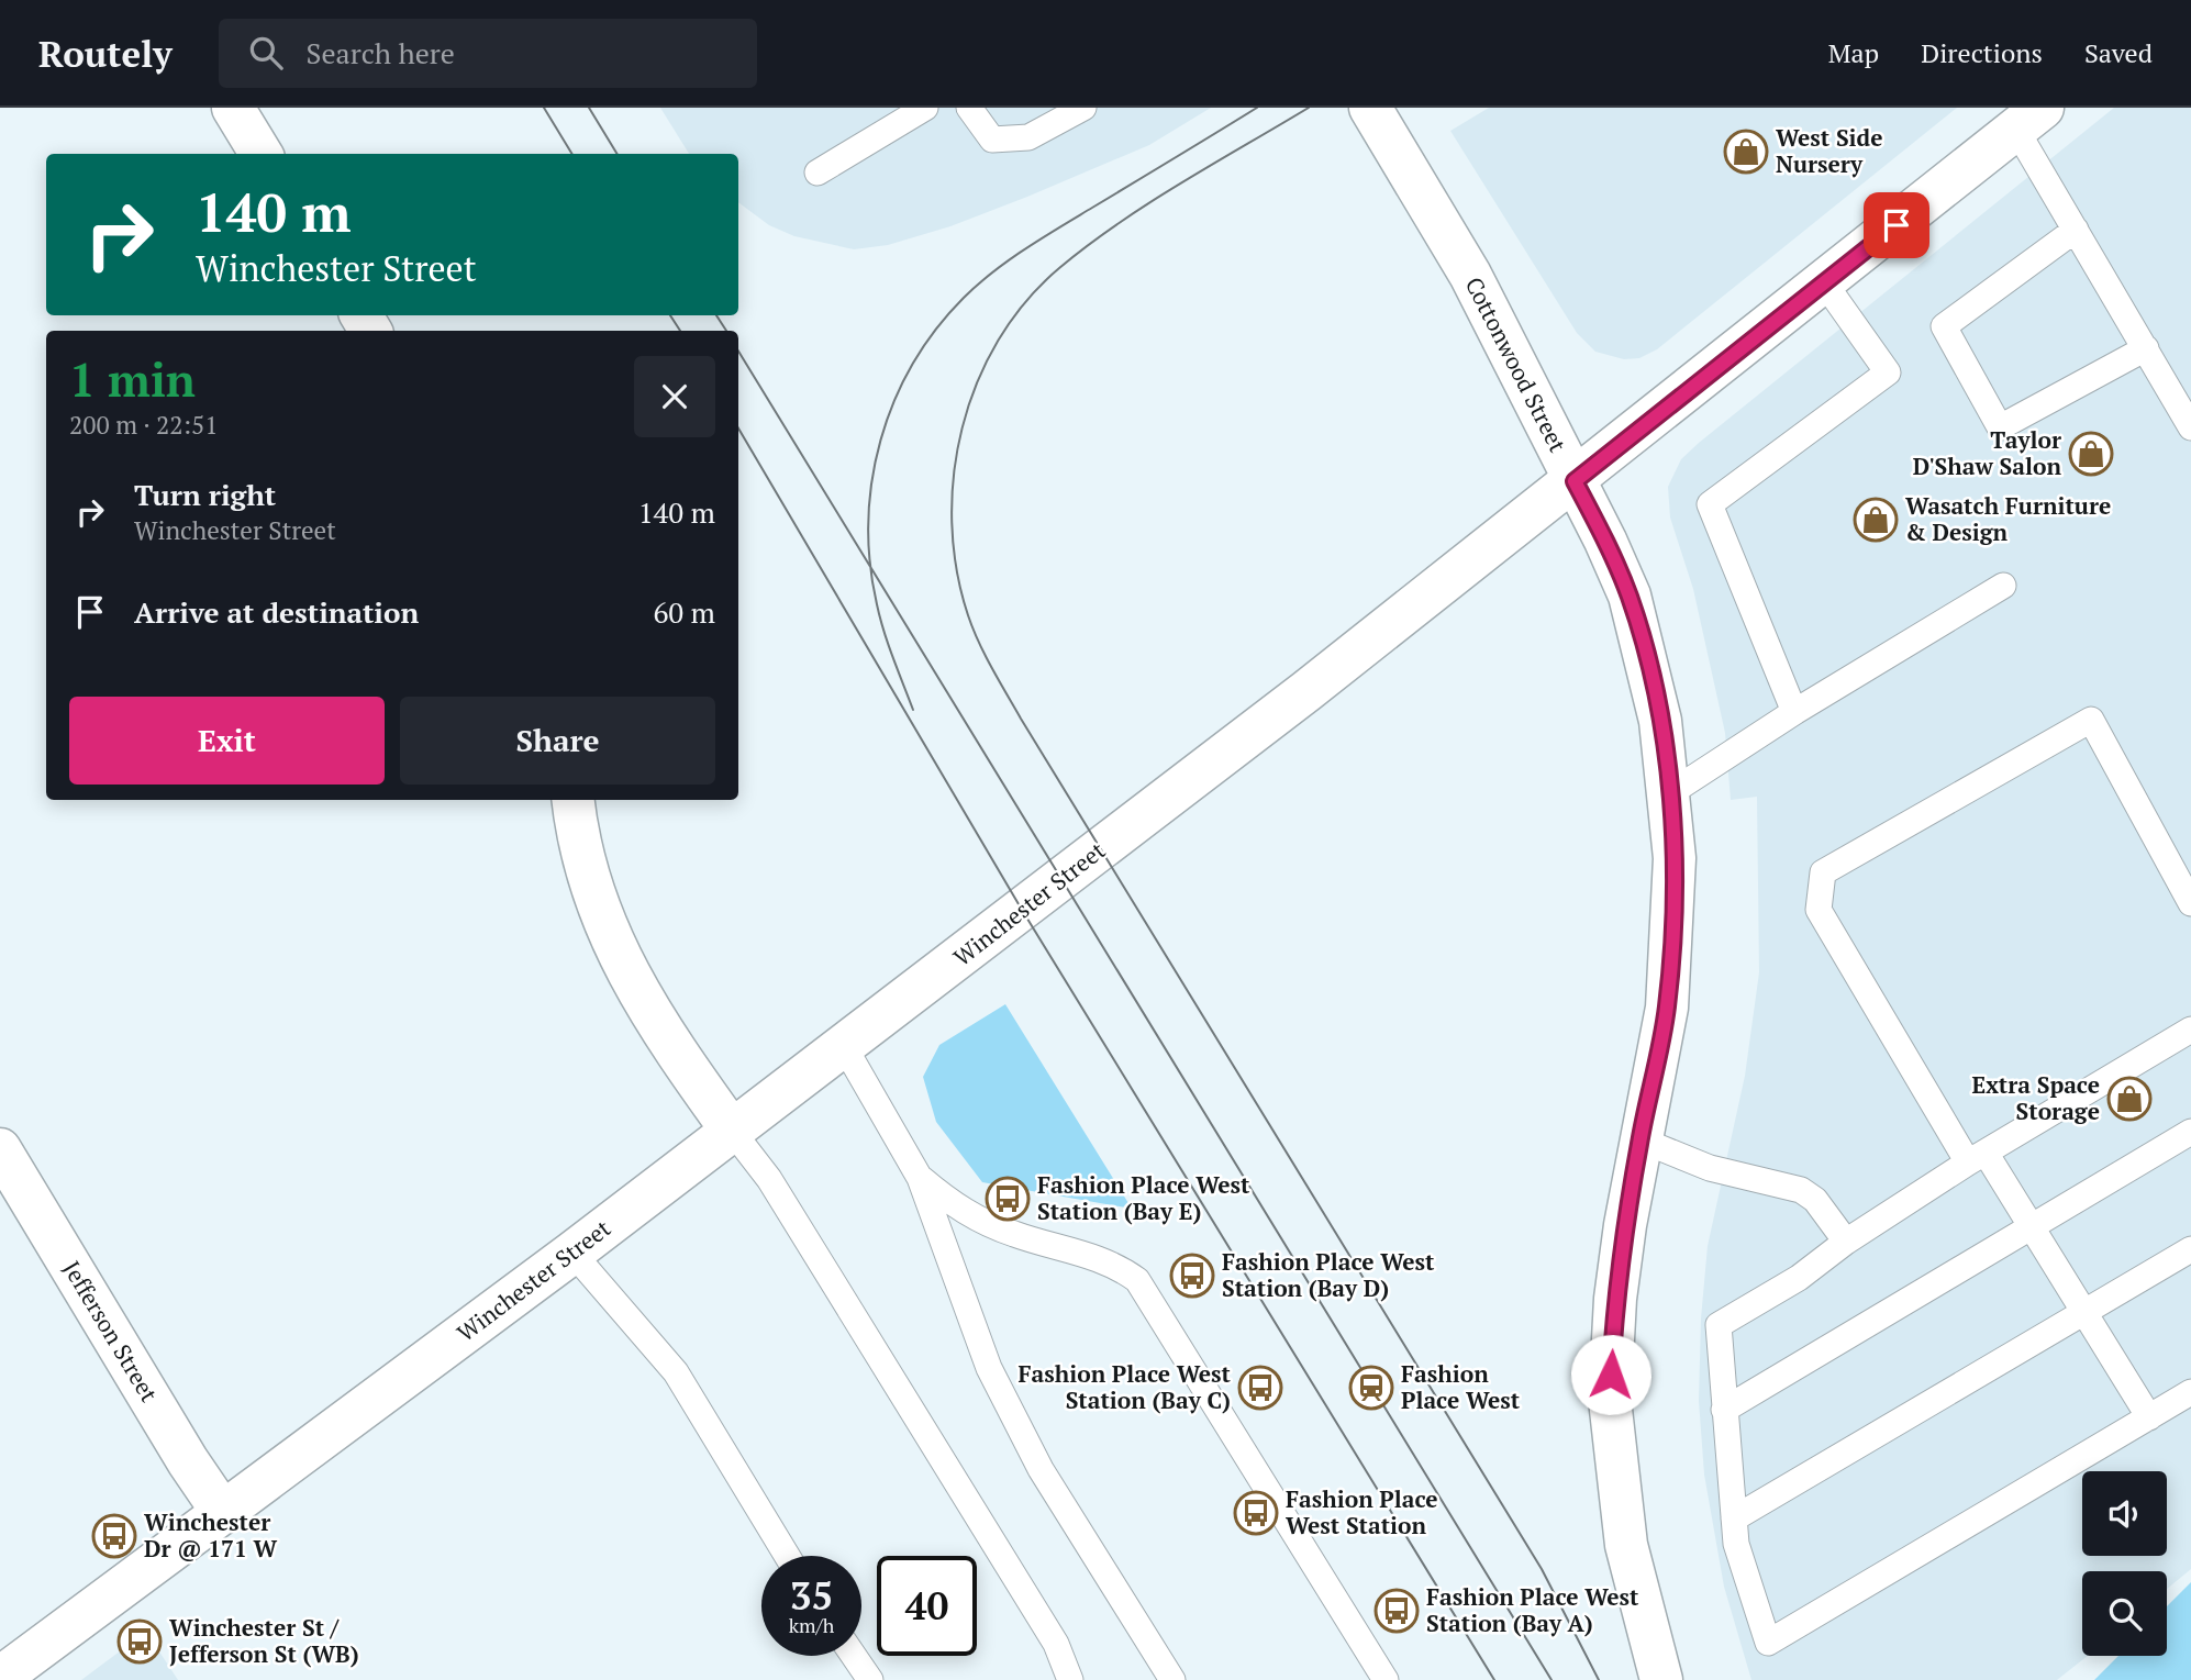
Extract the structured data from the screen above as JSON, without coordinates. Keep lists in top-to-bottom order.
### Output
{
  "streets": {
    "street": ["Cottonwood Street", "Winchester Street", "Jefferson Street"]
  },
  "crossings": [
    ["Cottonwood Street", "Winchester Street"],
    ["Winchester Street", "Jefferson Street"]
  ],
  "places": {
    "shop": [
      "West Side Nursery",
      "Taylor D'Shaw Salon",
      "Wasatch Furniture & Design",
      "Extra Space Storage"
    ],
    "bus stop": [
      "Fashion Place West Station (Bay E)",
      "Fashion Place West Station (Bay D)",
      "Fashion Place West Station (Bay C)",
      "Fashion Place West Station",
      "Winchester Dr @ 171 W",
      "Fashion Place West Station (Bay A)",
      "Winchester St / Jefferson St (WB)"
    ],
    "station": ["Fashion Place West"]
  },
  "page": {
    "header": "Routely",
    "search": "Search here",
    "nav": ["Map", "Directions", "Saved"],
    "turn": ["140 m", "Winchester Street"],
    "heading": ["1 min", "200 m · 22:51"],
    "list": [
      {
        "name": "Turn right",
        "note": "Winchester Street",
        "value": "140 m"
      },
      {
        "name": "Arrive at destination",
        "value": "60 m"
      }
    ],
    "buttons": ["Exit", "Share"],
    "speed": "35 km/h",
    "limit": "40"
  }
}
